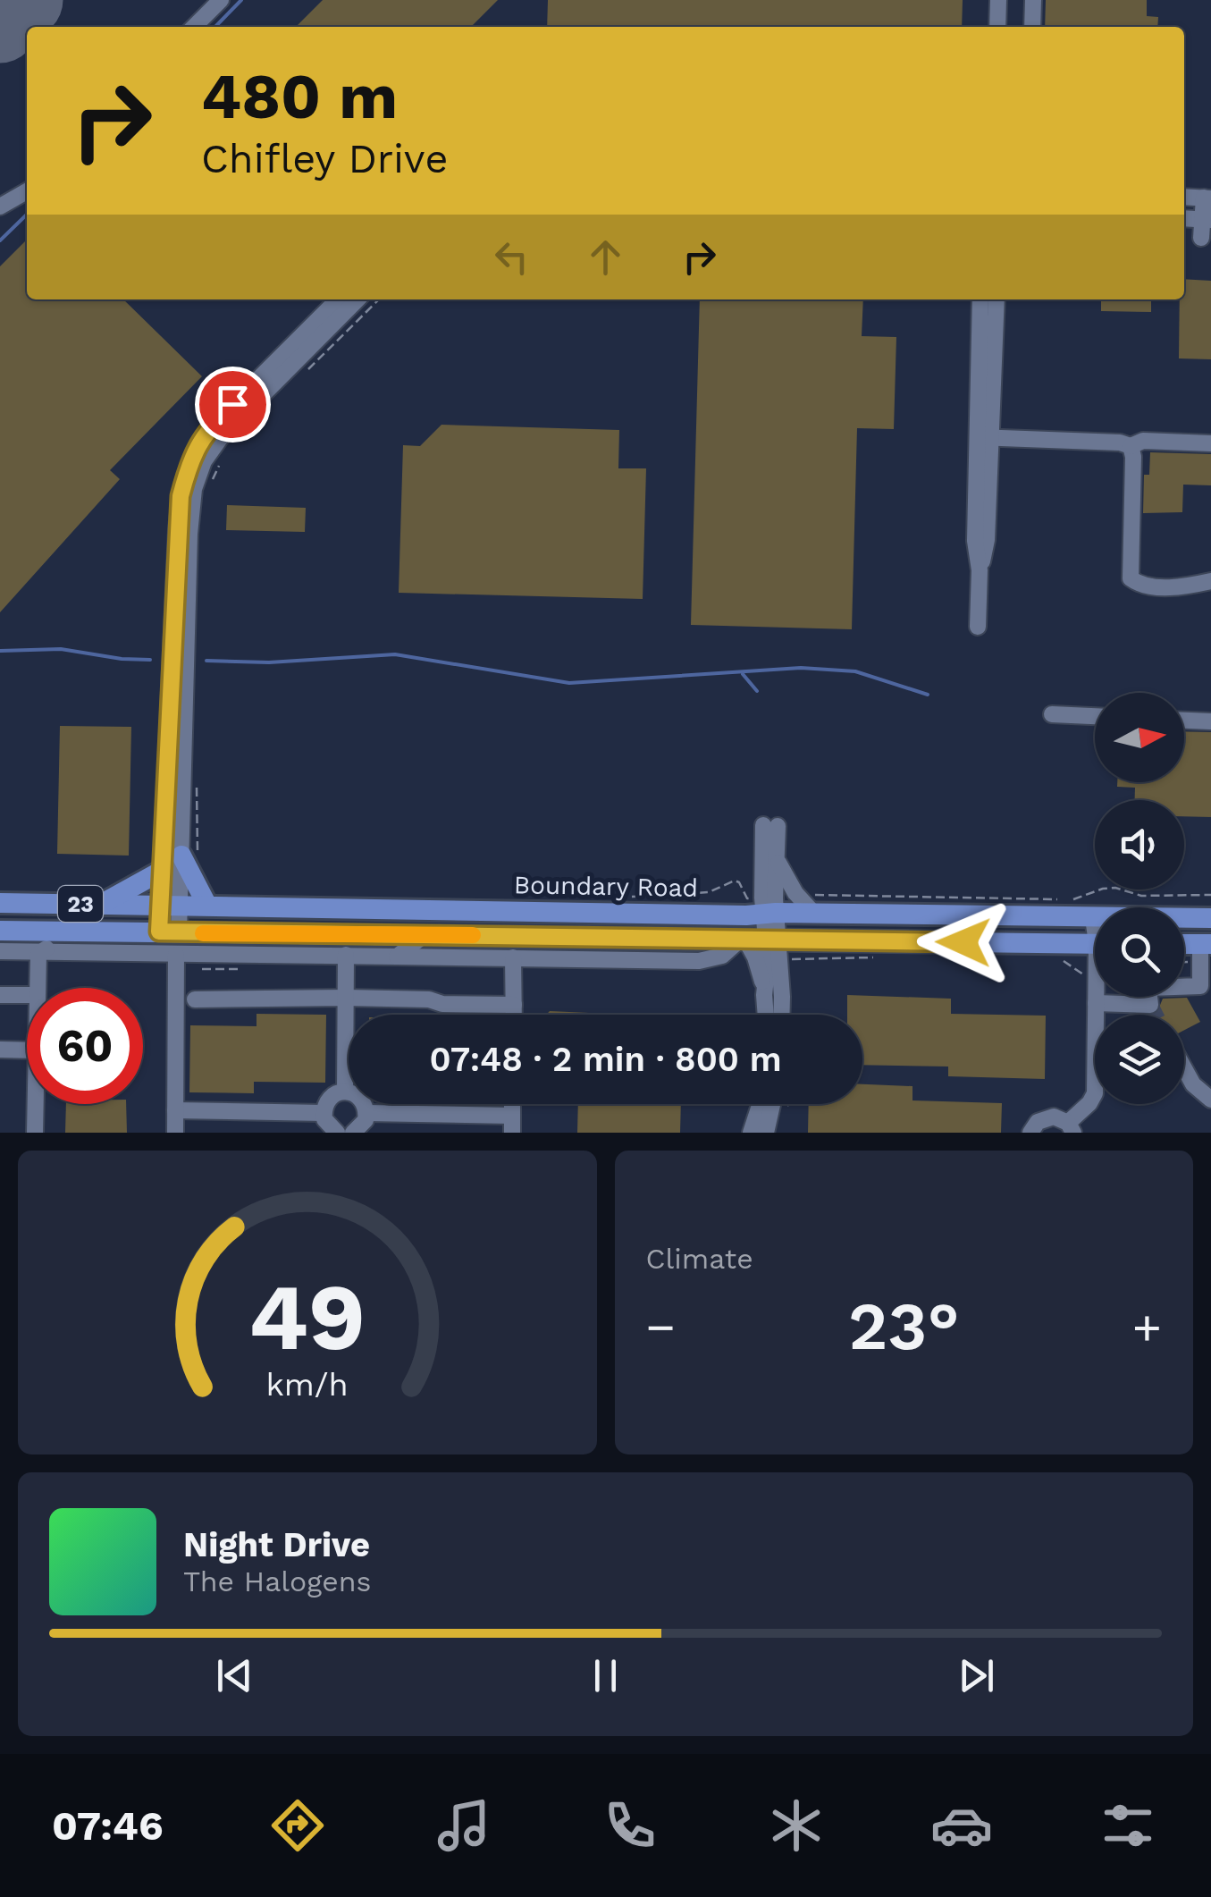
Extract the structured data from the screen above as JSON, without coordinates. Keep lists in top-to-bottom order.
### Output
{
  "streets": {
    "main road": ["Boundary Road", "23"]
  },
  "north": "right",
  "page": {
    "turn": ["480 m", "Chifley Drive"],
    "limit": "60",
    "trip": "07:48 · 2 min · 800 m",
    "tile": "Climate",
    "heat": ["−", "23°", "+"],
    "song": ["Night Drive", "The Halogens"],
    "tabs": "07:46",
    "gauge": ["49", "km/h"]
  }
}
